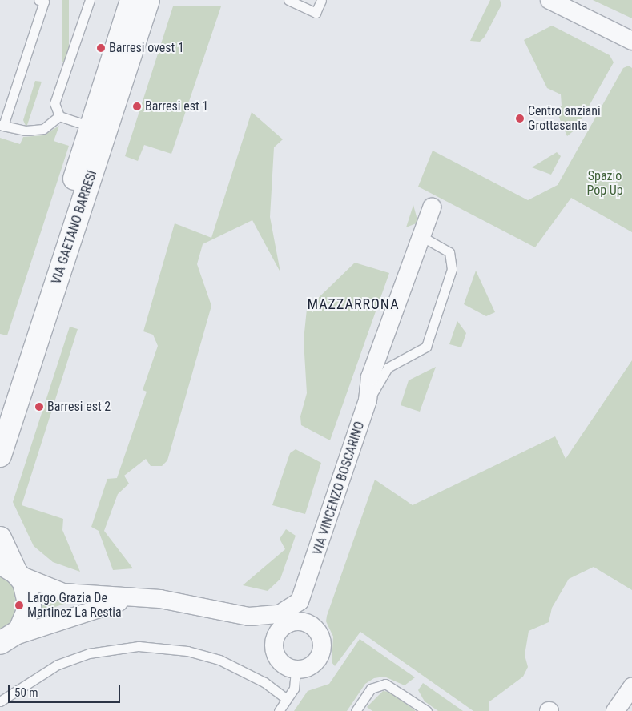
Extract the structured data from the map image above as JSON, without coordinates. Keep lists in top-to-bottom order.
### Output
{
  "streets": {
    "street": ["VIA GAETANO BARRESI", "VIA VINCENZO BOSCARINO"]
  },
  "districts": ["MAZZARRONA"],
  "parks": ["Spazio Pop Up"],
  "places": [
    "Barresi ovest 1",
    "Barresi est 1",
    "Centro anziani Grottasanta",
    "Barresi est 2",
    "Largo Grazia De Martinez La Restia"
  ],
  "scale_bar": "50 m"
}
